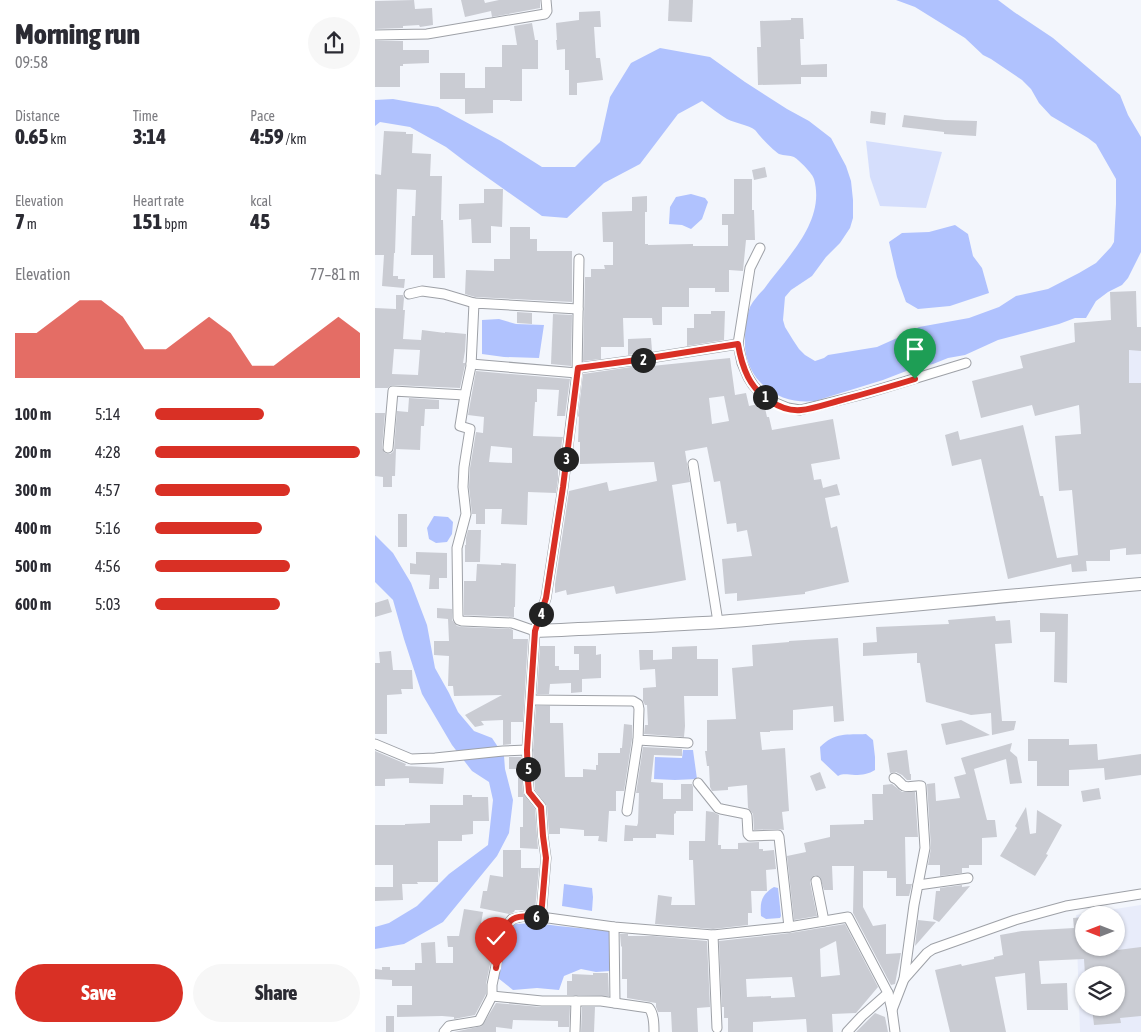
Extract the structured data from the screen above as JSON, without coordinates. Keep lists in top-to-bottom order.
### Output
{
  "north": "left",
  "page": {
    "heading": ["Morning run", "09:58"],
    "stats": [
      ["Distance", "0.65 km"],
      ["Time", "3:14"],
      ["Pace", "4:59 /km"],
      ["Elevation", "7 m"],
      ["Heart rate", "151 bpm"],
      ["kcal", "45"]
    ],
    "chart": ["Elevation", "77–81 m"],
    "pins": [
      "2",
      "1",
      "3",
      "4",
      "5",
      "6"
    ],
    "list": [
      {
        "name": "100 m",
        "note": "5:14"
      },
      {
        "name": "200 m",
        "note": "4:28"
      },
      {
        "name": "300 m",
        "note": "4:57"
      },
      {
        "name": "400 m",
        "note": "5:16"
      },
      {
        "name": "500 m",
        "note": "4:56"
      },
      {
        "name": "600 m",
        "note": "5:03"
      }
    ],
    "buttons": ["Save", "Share"]
  }
}
